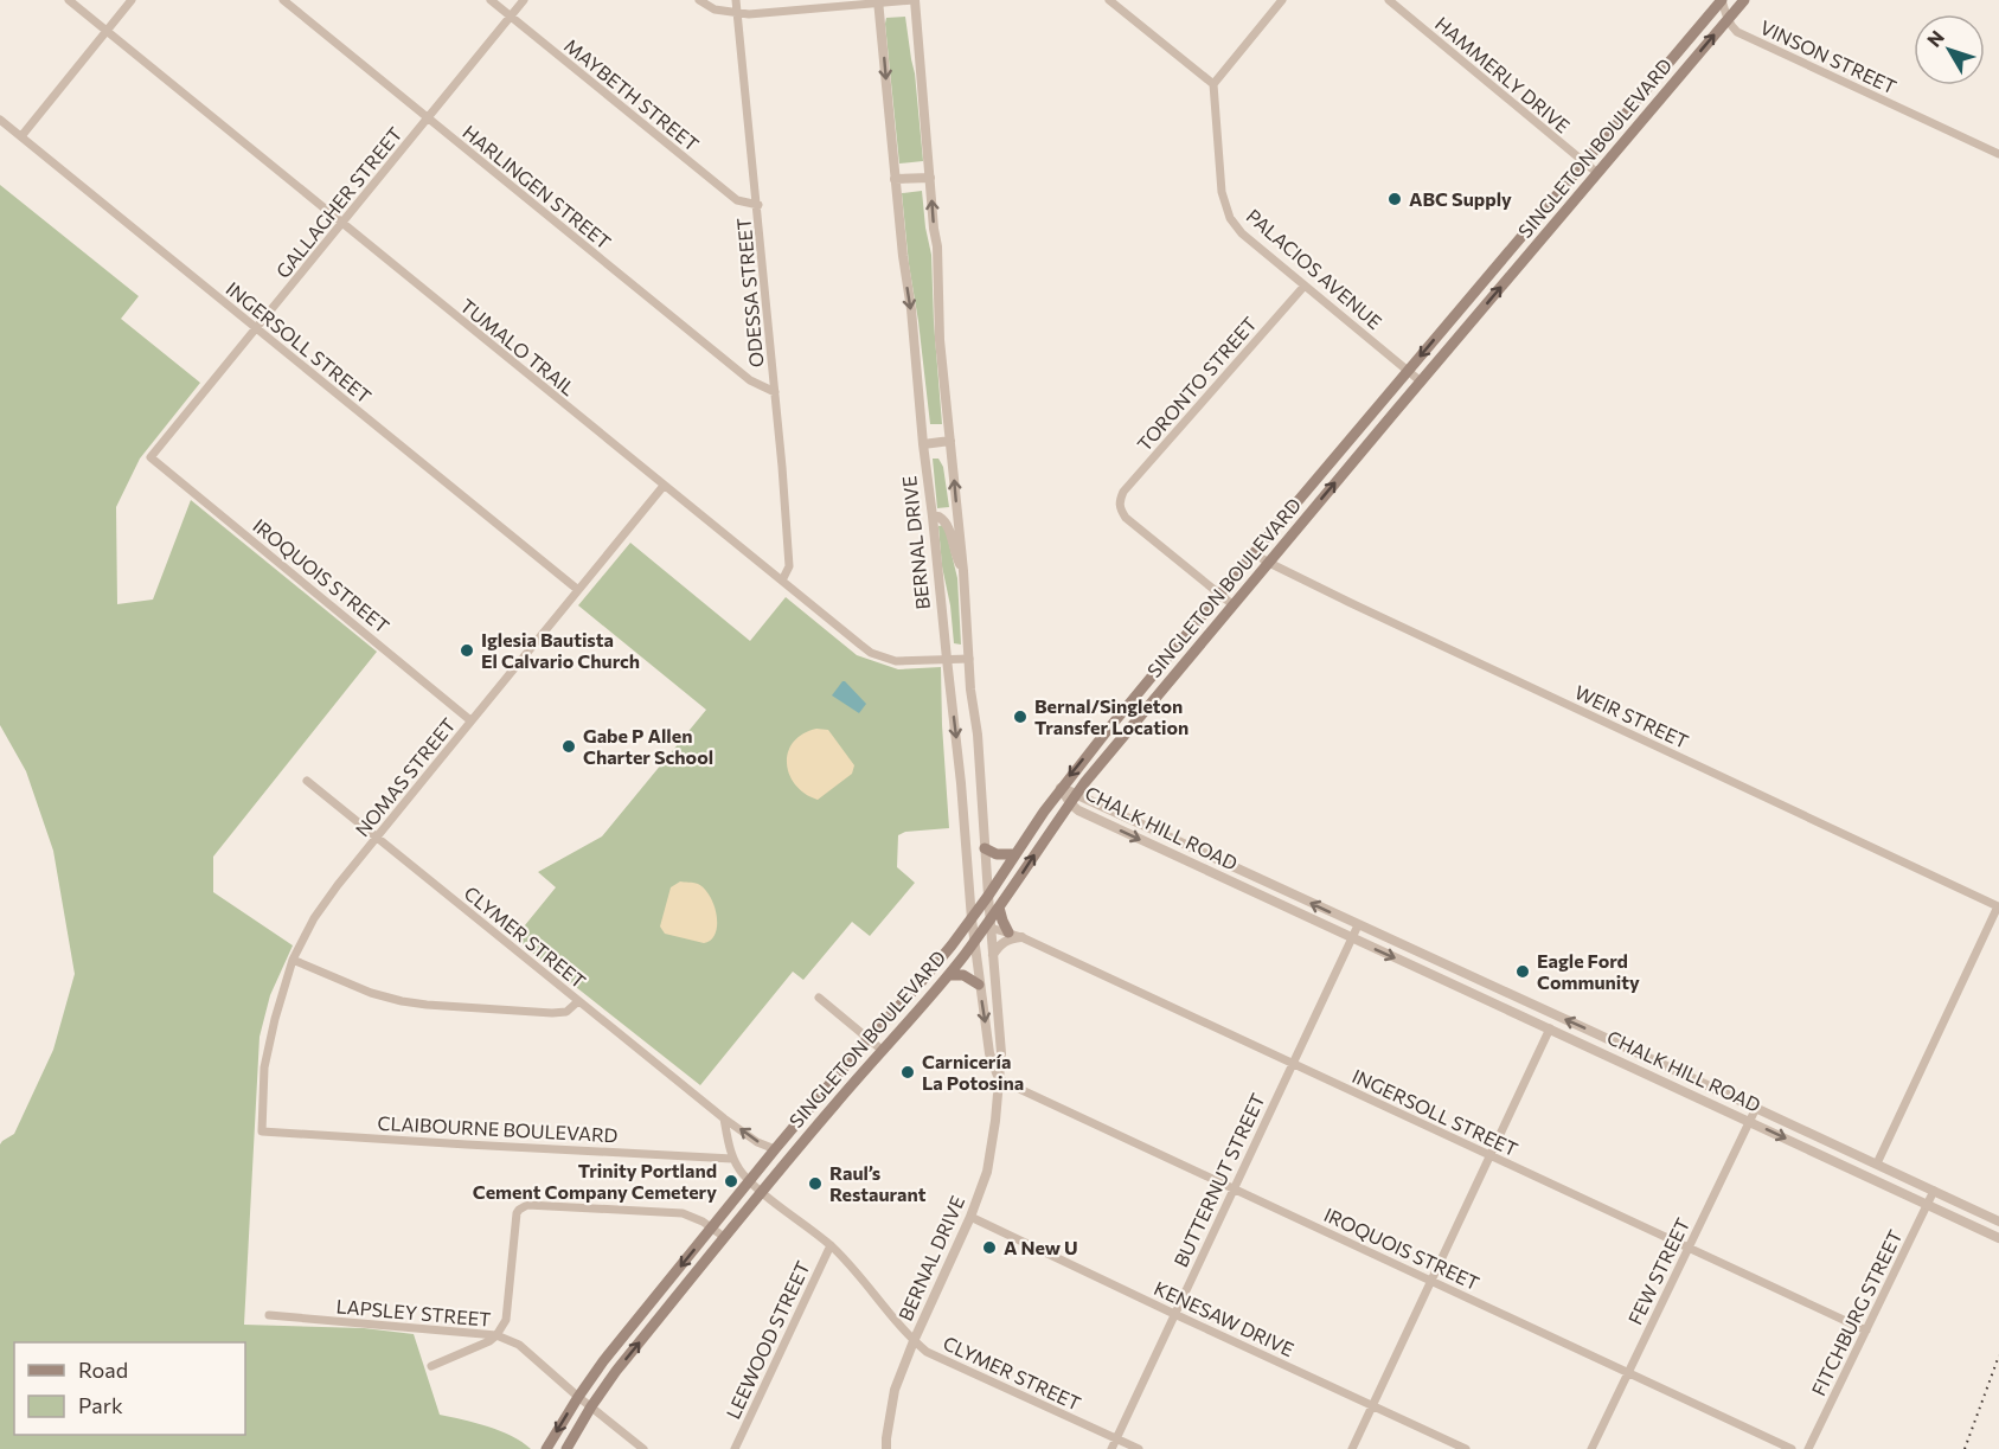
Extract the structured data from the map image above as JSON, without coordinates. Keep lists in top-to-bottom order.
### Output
{
  "streets": {
    "main road": ["SINGLETON BOULEVARD"],
    "street": [
      "VINSON STREET",
      "HAMMERLY DRIVE",
      "MAYBETH STREET",
      "HARLINGEN STREET",
      "GALLAGHER STREET",
      "PALACIOS AVENUE",
      "ODESSA STREET",
      "INGERSOLL STREET",
      "TUMALO TRAIL",
      "TORONTO STREET",
      "BERNAL DRIVE",
      "IROQUOIS STREET",
      "WEIR STREET",
      "NOMAS STREET",
      "CHALK HILL ROAD",
      "CLYMER STREET",
      "CLAIBOURNE BOULEVARD",
      "BUTTERNUT STREET",
      "FEW STREET",
      "LAPSLEY STREET",
      "FITCHBURG STREET",
      "KENESAW DRIVE",
      "LEEWOOD STREET"
    ]
  },
  "crossings": [
    ["VINSON STREET", "SINGLETON BOULEVARD"],
    ["HAMMERLY DRIVE", "SINGLETON BOULEVARD"],
    ["MAYBETH STREET", "GALLAGHER STREET"],
    ["MAYBETH STREET", "ODESSA STREET"],
    ["SINGLETON BOULEVARD", "PALACIOS AVENUE"],
    ["SINGLETON BOULEVARD", "INGERSOLL STREET"],
    ["SINGLETON BOULEVARD", "TORONTO STREET"],
    ["SINGLETON BOULEVARD", "BERNAL DRIVE"],
    ["SINGLETON BOULEVARD", "WEIR STREET"],
    ["SINGLETON BOULEVARD", "CHALK HILL ROAD"],
    ["SINGLETON BOULEVARD", "CLYMER STREET"],
    ["SINGLETON BOULEVARD", "LAPSLEY STREET"],
    ["HARLINGEN STREET", "GALLAGHER STREET"],
    ["HARLINGEN STREET", "ODESSA STREET"],
    ["GALLAGHER STREET", "INGERSOLL STREET"],
    ["GALLAGHER STREET", "TUMALO TRAIL"],
    ["GALLAGHER STREET", "IROQUOIS STREET"],
    ["PALACIOS AVENUE", "TORONTO STREET"],
    ["ODESSA STREET", "TUMALO TRAIL"],
    ["INGERSOLL STREET", "BERNAL DRIVE"],
    ["INGERSOLL STREET", "NOMAS STREET"],
    ["INGERSOLL STREET", "BUTTERNUT STREET"],
    ["INGERSOLL STREET", "FEW STREET"],
    ["INGERSOLL STREET", "FITCHBURG STREET"],
    ["TUMALO TRAIL", "BERNAL DRIVE"],
    ["TUMALO TRAIL", "NOMAS STREET"],
    ["BERNAL DRIVE", "IROQUOIS STREET"],
    ["BERNAL DRIVE", "CLYMER STREET"],
    ["BERNAL DRIVE", "KENESAW DRIVE"],
    ["IROQUOIS STREET", "NOMAS STREET"],
    ["IROQUOIS STREET", "BUTTERNUT STREET"],
    ["IROQUOIS STREET", "FEW STREET"],
    ["NOMAS STREET", "CLYMER STREET"],
    ["NOMAS STREET", "CLAIBOURNE BOULEVARD"],
    ["CHALK HILL ROAD", "BUTTERNUT STREET"],
    ["CHALK HILL ROAD", "FEW STREET"],
    ["CHALK HILL ROAD", "FITCHBURG STREET"],
    ["CLYMER STREET", "CLAIBOURNE BOULEVARD"],
    ["CLYMER STREET", "BUTTERNUT STREET"],
    ["CLYMER STREET", "LEEWOOD STREET"],
    ["BUTTERNUT STREET", "KENESAW DRIVE"]
  ],
  "places": [
    "ABC Supply",
    "Iglesia Bautista El Calvario Church",
    "Bernal/Singleton Transfer Location",
    "Gabe P Allen Charter School",
    "Eagle Ford Community",
    "Carnicería La Potosina",
    "Trinity Portland Cement Company Cemetery",
    "Raul’s Restaurant",
    "A New U"
  ],
  "legend": ["Road", "Park"],
  "north": "top left"
}
